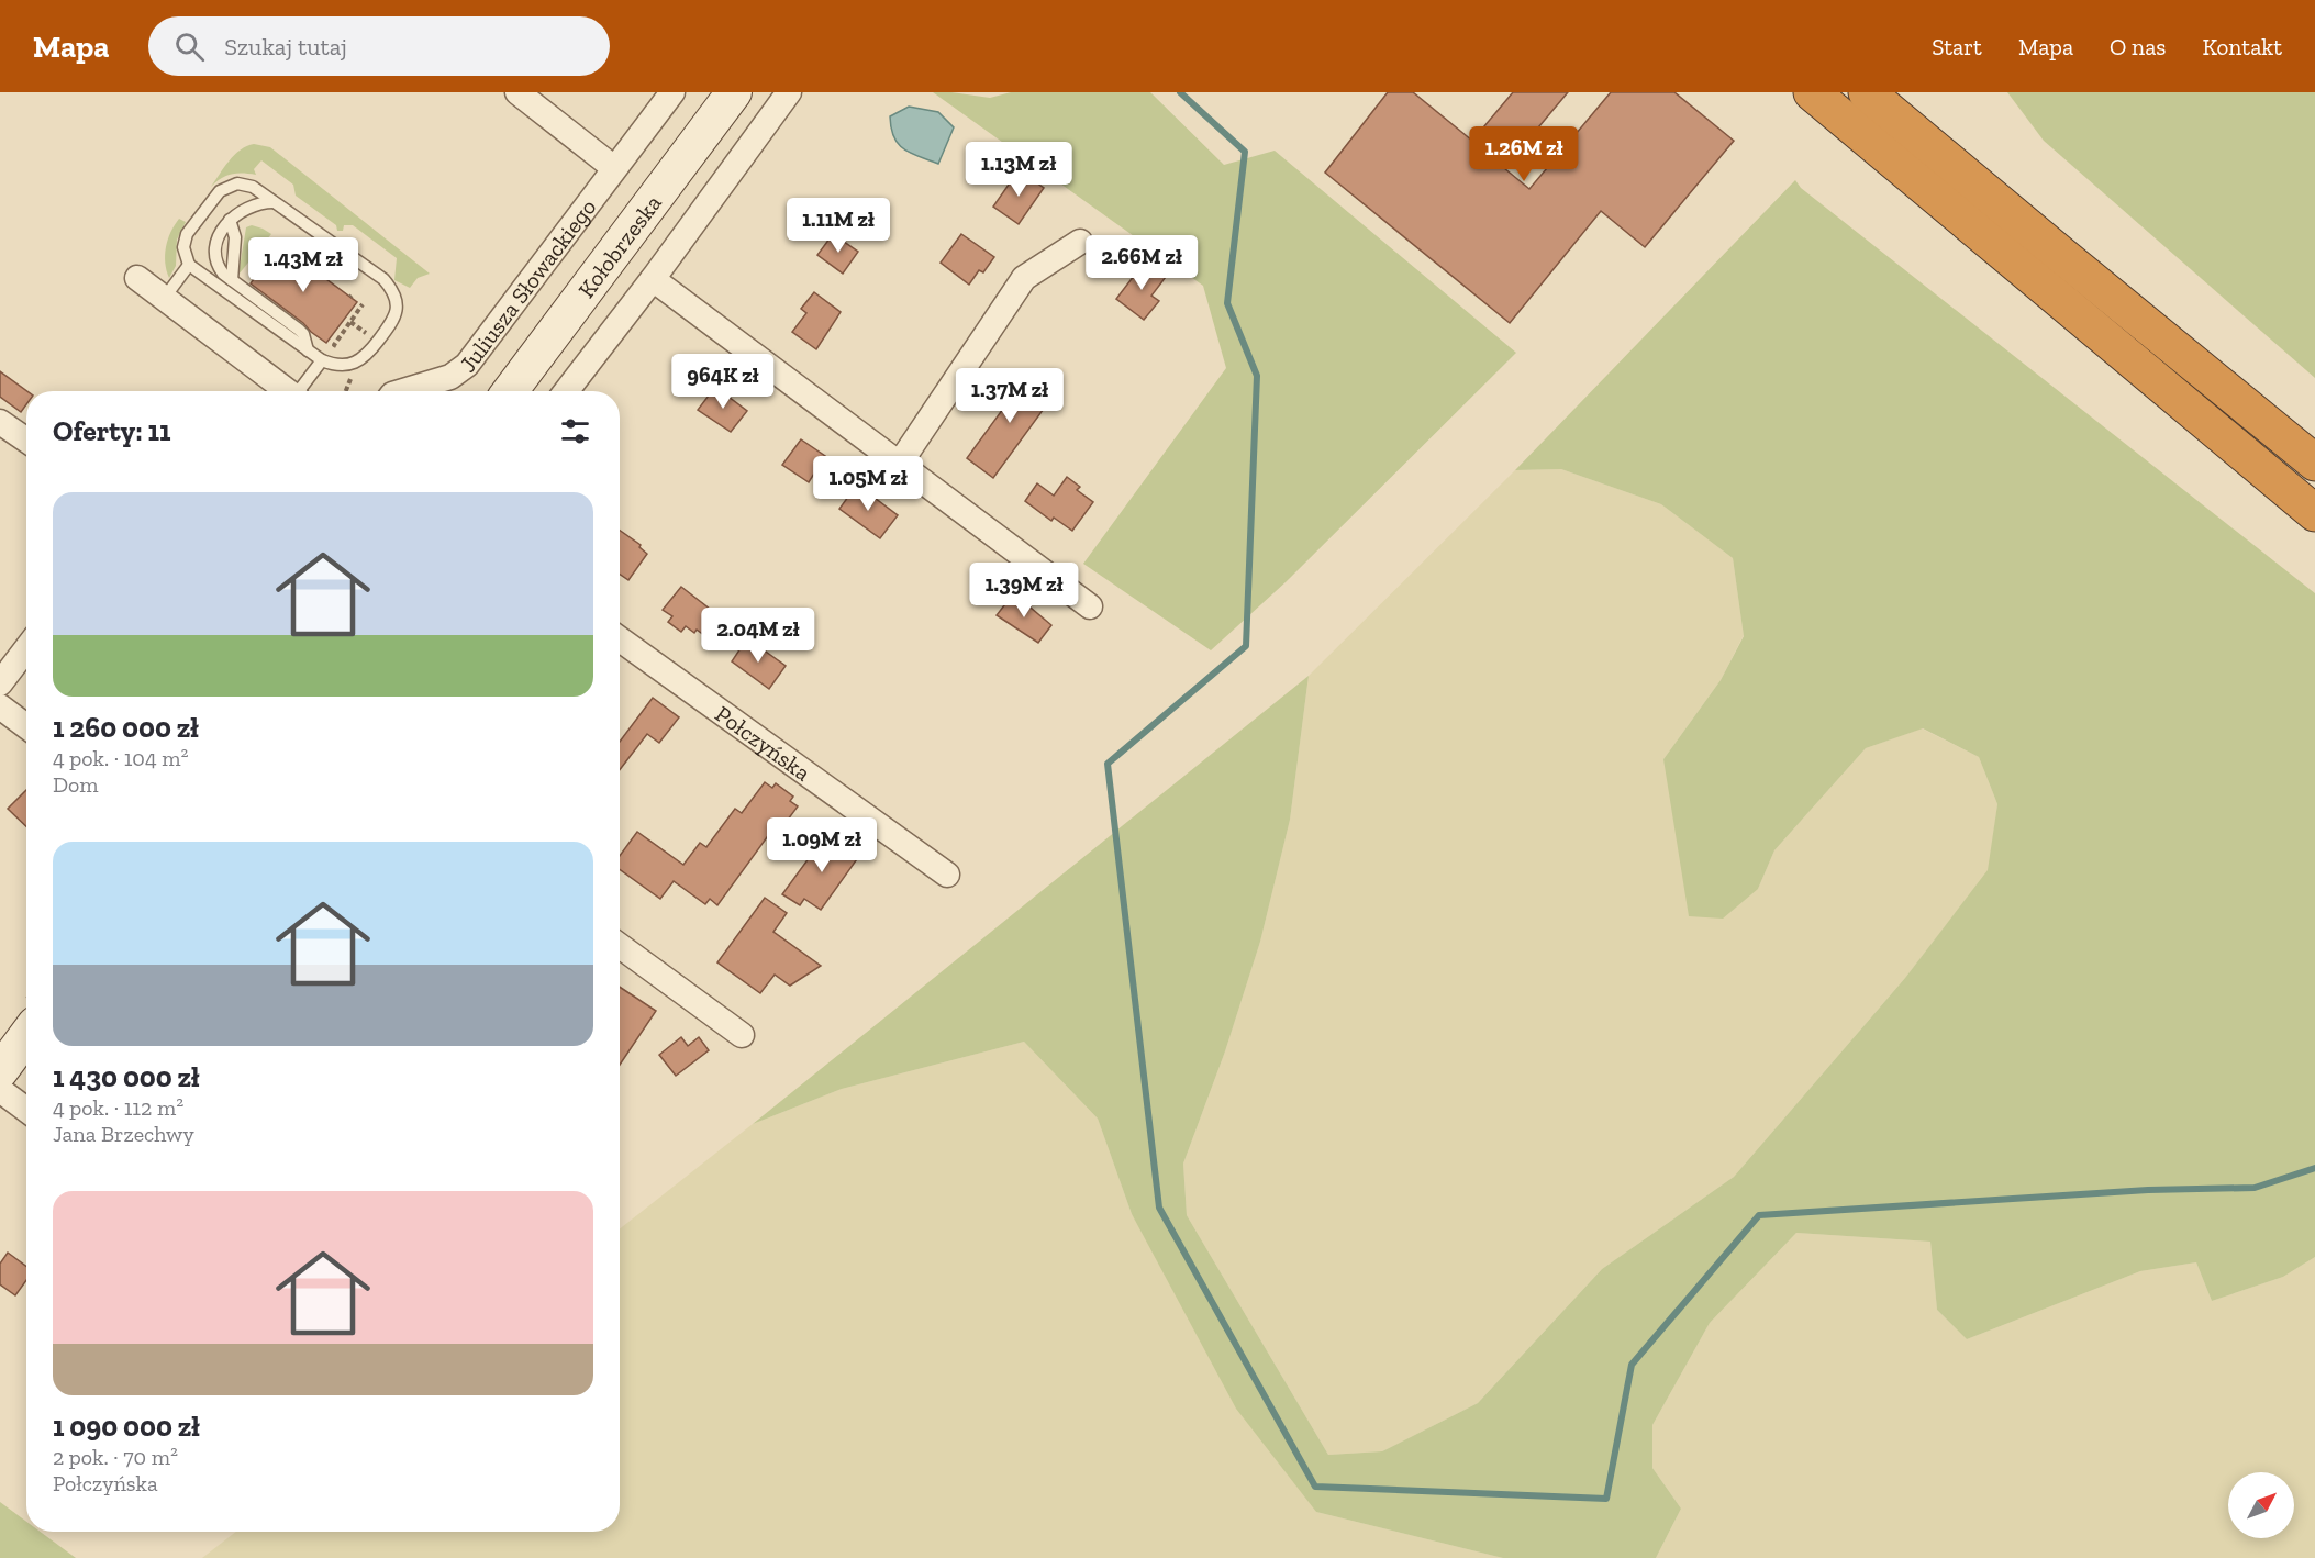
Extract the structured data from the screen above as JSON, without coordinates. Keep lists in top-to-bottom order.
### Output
{
  "streets": {
    "main road": ["Kołobrzeska"],
    "street": ["Juliusza Słowackiego", "Połczyńska"]
  },
  "north": "top right",
  "page": {
    "header": "Mapa",
    "search": "Szukaj tutaj",
    "nav": [
      "Start",
      "Mapa",
      "O nas",
      "Kontakt"
    ],
    "price": [
      "1.26M zł",
      "1.13M zł",
      "1.11M zł",
      "2.66M zł",
      "1.43M zł",
      "964K zł",
      "1.37M zł",
      "1.05M zł",
      "1.39M zł",
      "2.04M zł",
      "1.09M zł"
    ],
    "heading": "Oferty: 11",
    "list": [
      {
        "name": "1 260 000 zł",
        "note": "4 pok. · 104 m² · Dom"
      },
      {
        "name": "1 430 000 zł",
        "note": "4 pok. · 112 m² · Jana Brzechwy"
      },
      {
        "name": "1 090 000 zł",
        "note": "2 pok. · 70 m² · Połczyńska"
      }
    ]
  }
}
